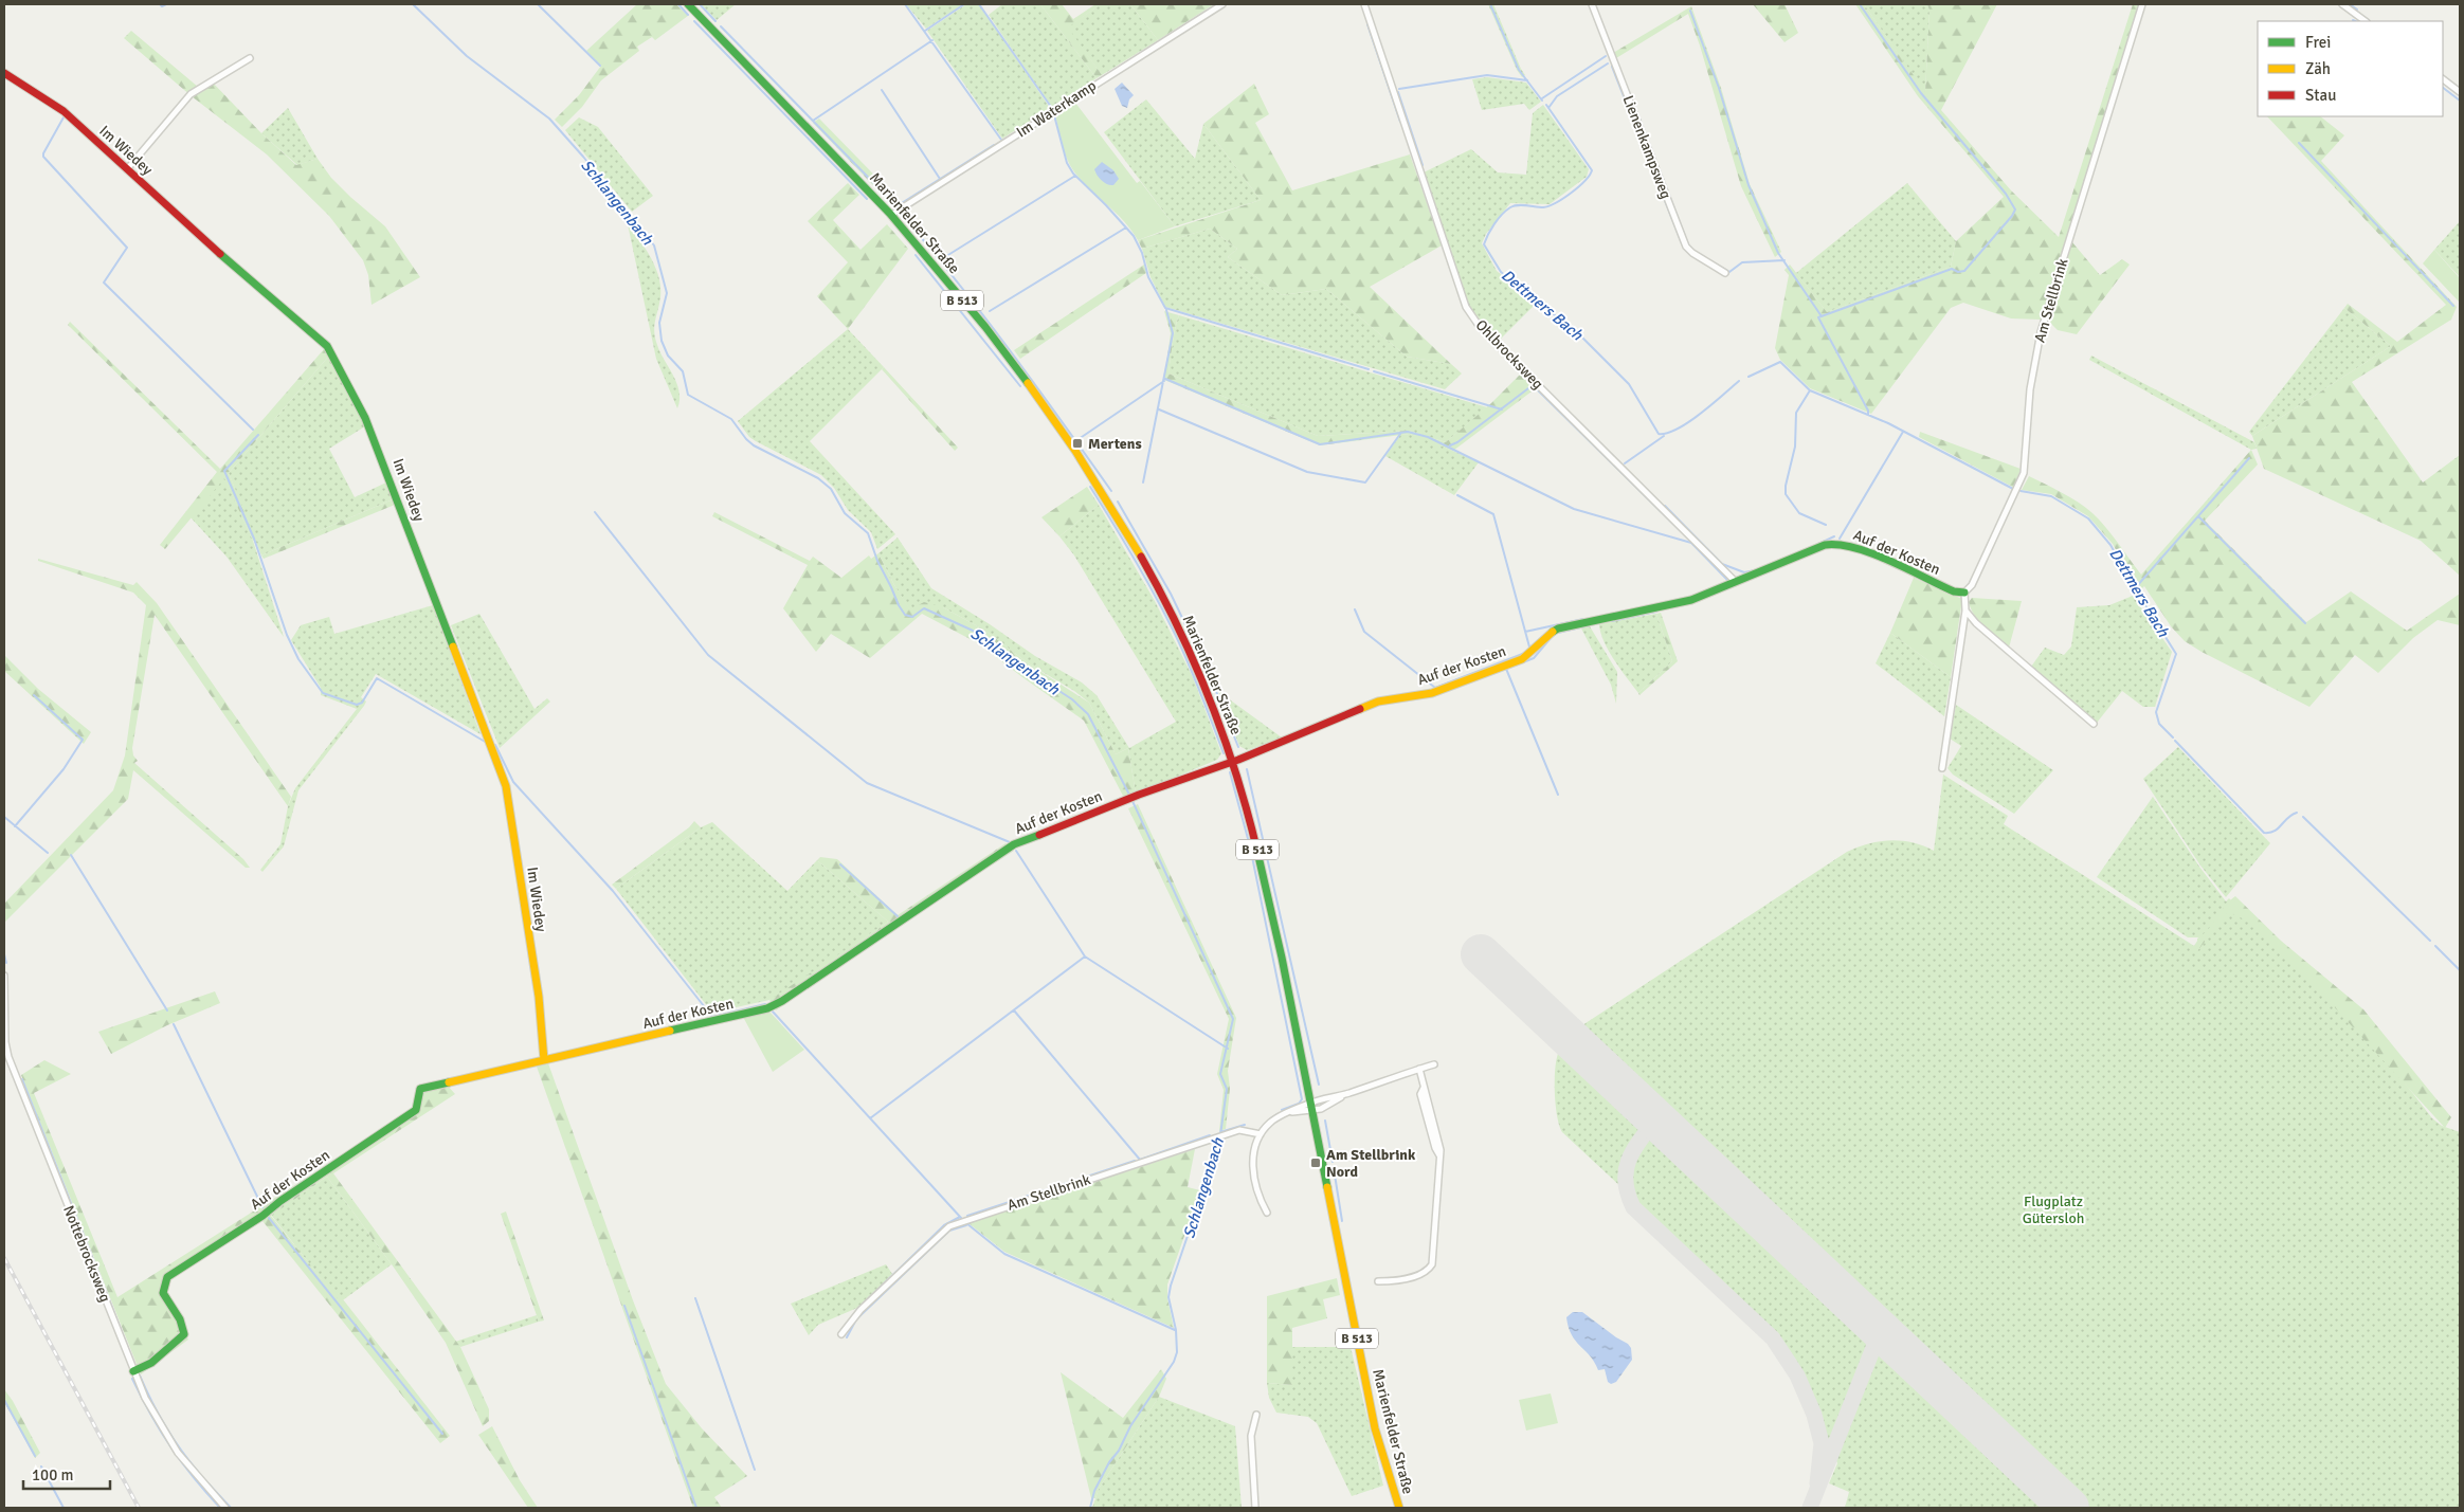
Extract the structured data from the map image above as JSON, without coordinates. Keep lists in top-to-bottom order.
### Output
{
  "streets": {
    "street": [
      "Im Waterkamp",
      "Lienenkampsweg",
      "Im Wiedey",
      "Marienfelder Straße",
      "B 513",
      "Am Stellbrink",
      "Ohlbrocksweg",
      "Auf der Kosten",
      "Nottebrocksweg"
    ]
  },
  "crossings": [
    ["Im Waterkamp", "Marienfelder Straße"],
    ["Im Wiedey", "Auf der Kosten"],
    ["Marienfelder Straße", "Auf der Kosten"],
    ["Am Stellbrink", "Auf der Kosten"],
    ["Ohlbrocksweg", "Auf der Kosten"],
    ["Auf der Kosten", "Nottebrocksweg"]
  ],
  "water": ["Schlangenbach", "Dettmers Bach"],
  "parks": ["Flugplatz Gütersloh"],
  "places": {
    "transit": ["Mertens", "Am Stellbrink Nord"]
  },
  "legend": ["Frei", "Zäh", "Stau"],
  "scale_bar": "100 m"
}
